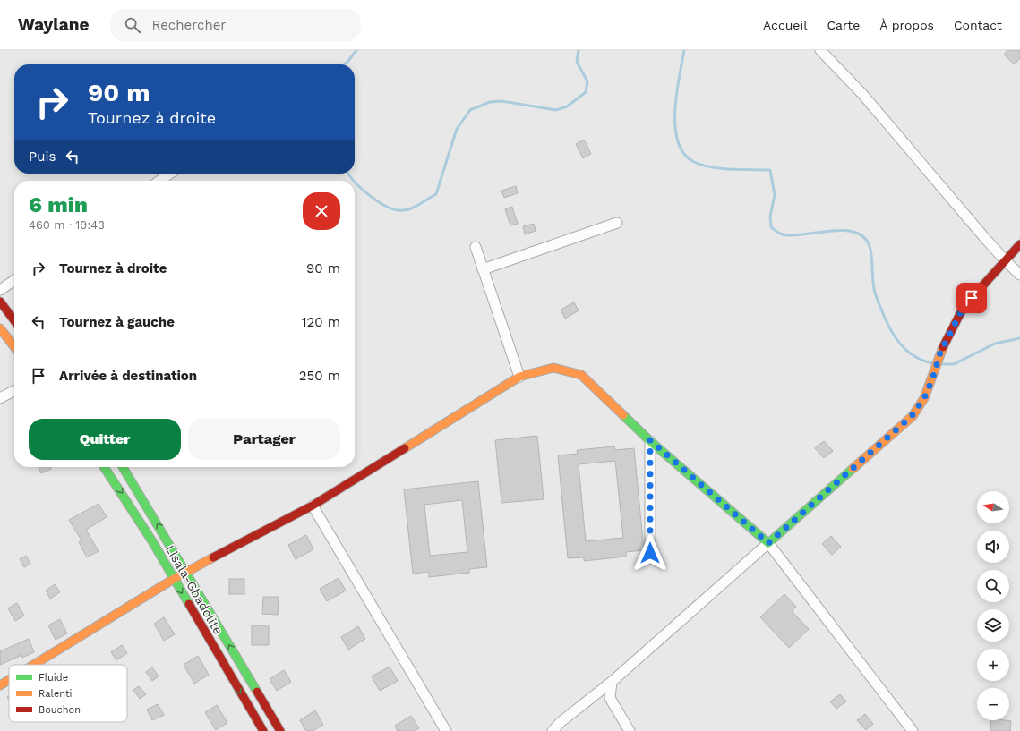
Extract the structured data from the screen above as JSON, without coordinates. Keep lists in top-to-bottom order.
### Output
{
  "streets": {
    "street": ["Lisala-Gbadolite"]
  },
  "legend": ["Fluide", "Ralenti", "Bouchon"],
  "north": "left",
  "page": {
    "header": "Waylane",
    "search": "Rechercher",
    "nav": [
      "Accueil",
      "Carte",
      "À propos",
      "Contact"
    ],
    "turn": ["90 m", "Tournez à droite"],
    "then": "Puis",
    "heading": ["6 min", "460 m · 19:43"],
    "list": [
      {
        "name": "Tournez à droite",
        "value": "90 m"
      },
      {
        "name": "Tournez à gauche",
        "value": "120 m"
      },
      {
        "name": "Arrivée à destination",
        "value": "250 m"
      }
    ],
    "buttons": ["Quitter", "Partager"],
    "map_buttons": ["+", "−"]
  }
}
